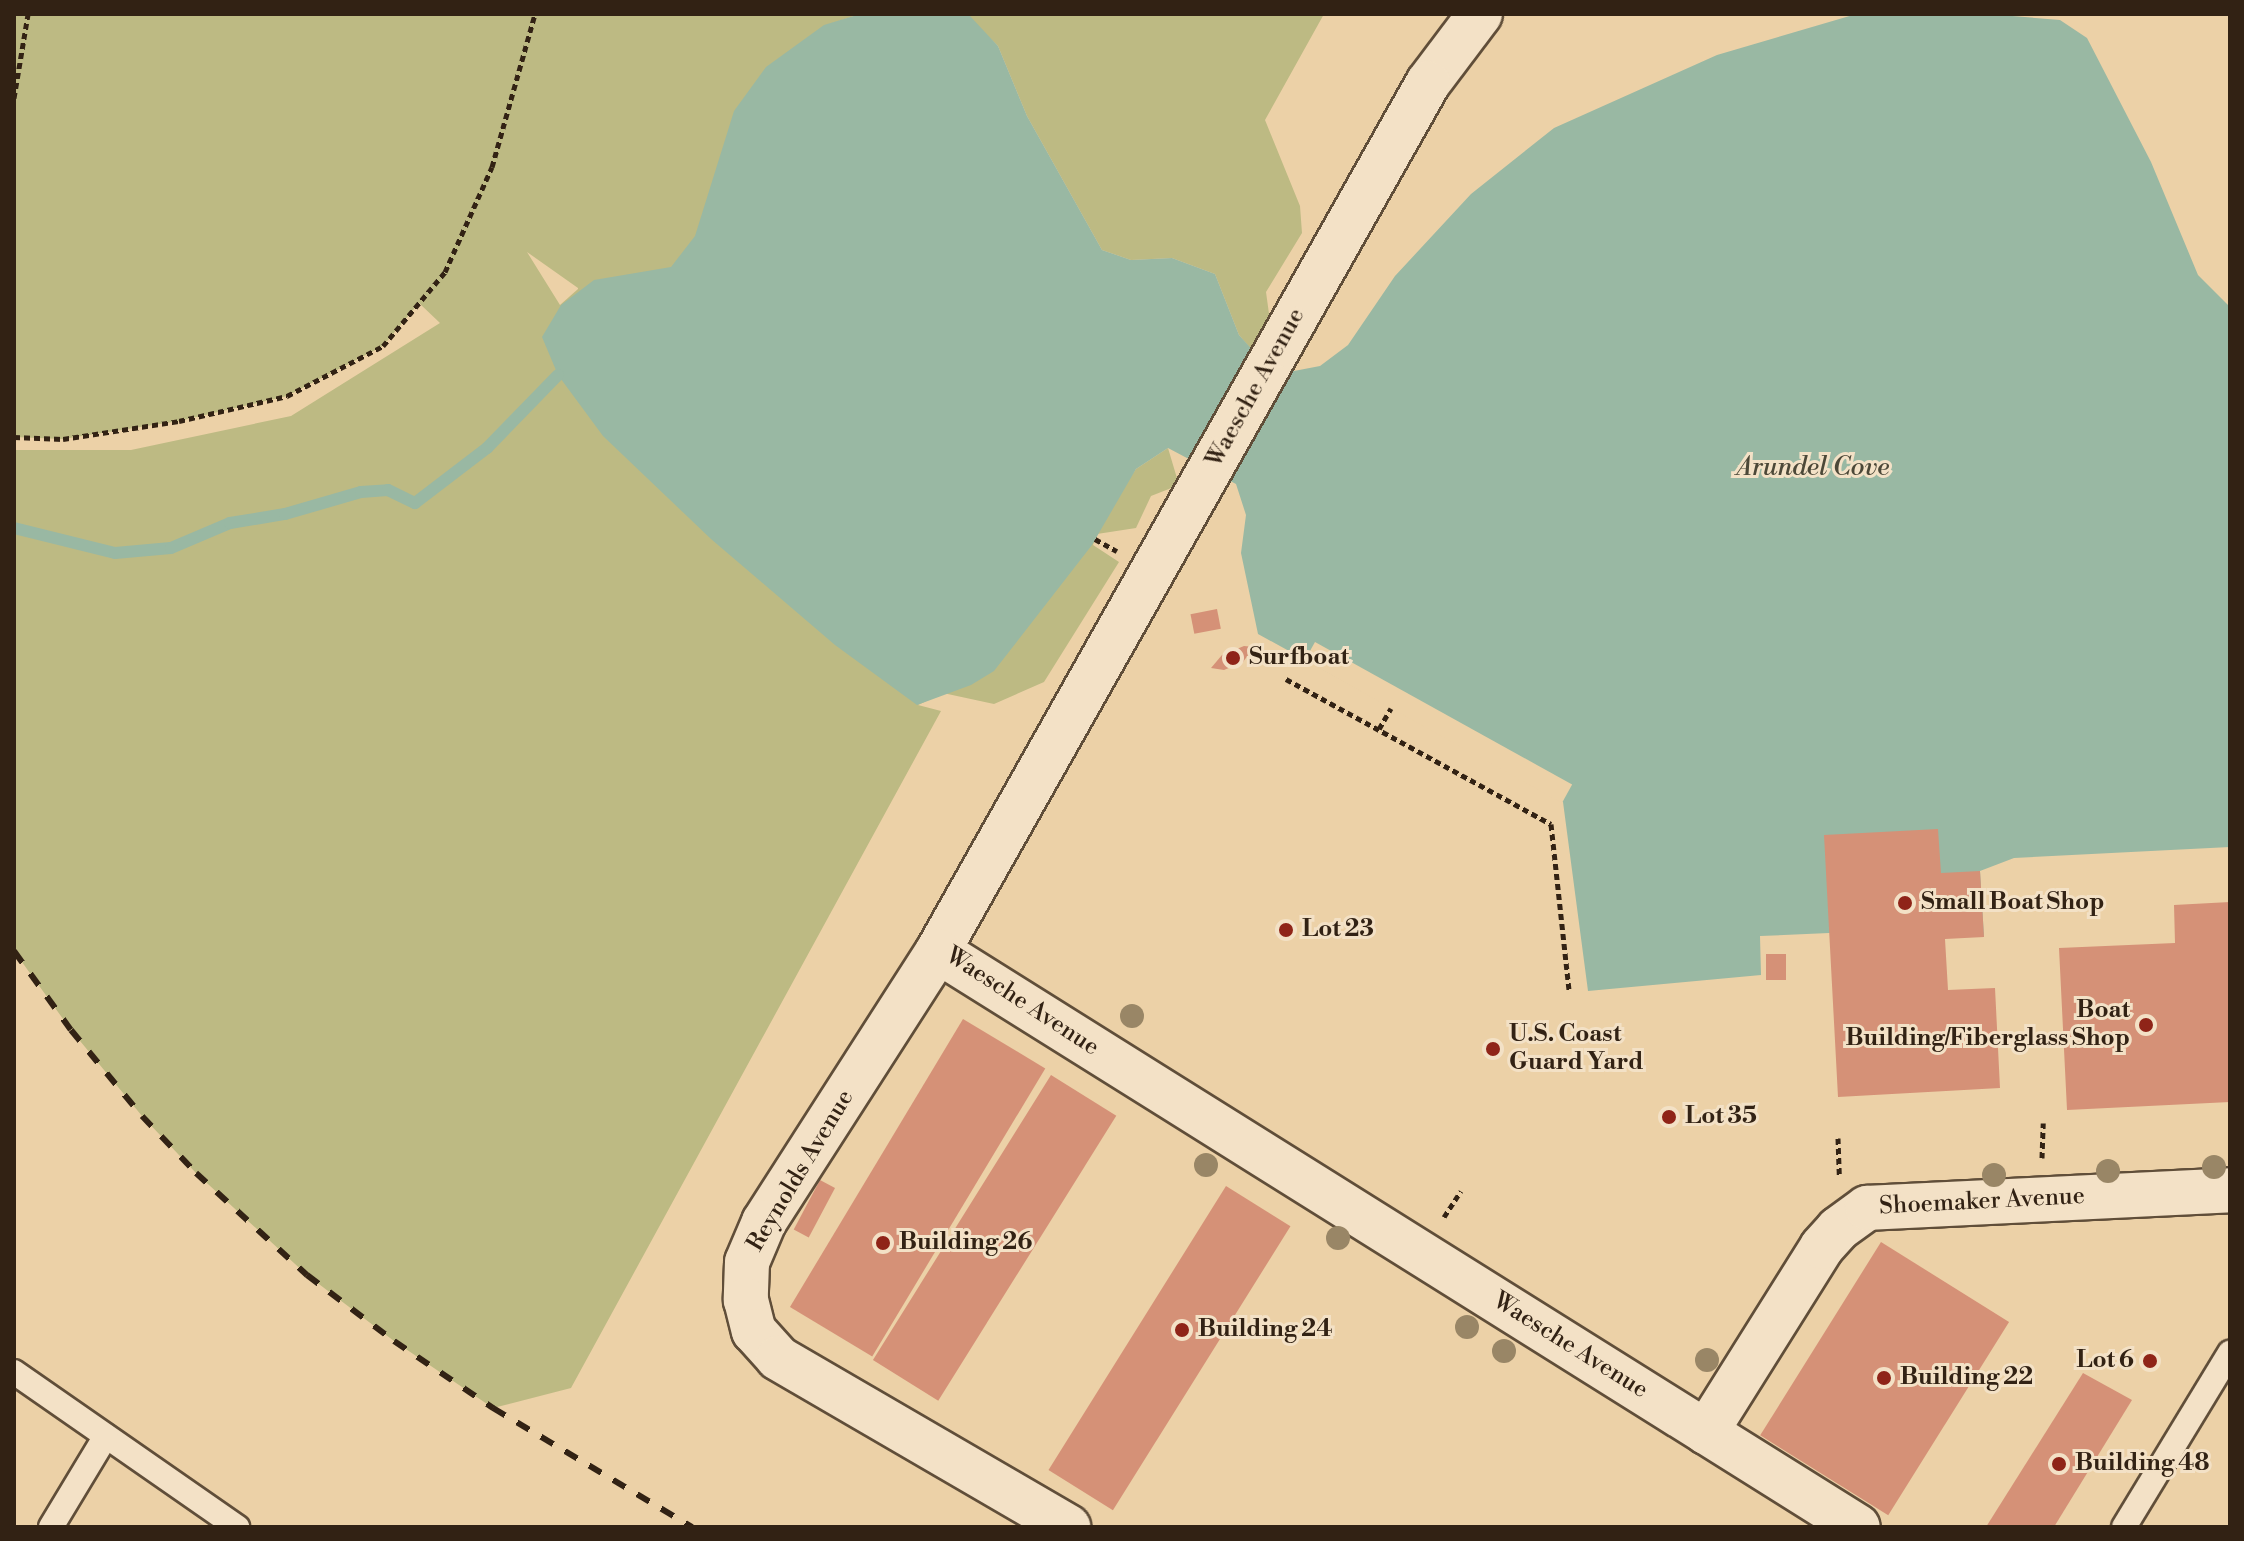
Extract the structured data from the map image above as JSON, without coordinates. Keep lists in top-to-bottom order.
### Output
{
  "streets": {
    "street": ["Waesche Avenue", "Reynolds Avenue", "Shoemaker Avenue"]
  },
  "crossings": [
    ["Waesche Avenue", "Reynolds Avenue"],
    ["Waesche Avenue", "Shoemaker Avenue"]
  ],
  "water": ["Arundel Cove"],
  "places": [
    "Surfboat",
    "Small Boat Shop",
    "Lot 23",
    "Boat Building/Fiberglass Shop",
    "U.S. Coast Guard Yard",
    "Lot 35",
    "Building 26",
    "Building 24",
    "Lot 6",
    "Building 22",
    "Building 48"
  ]
}
